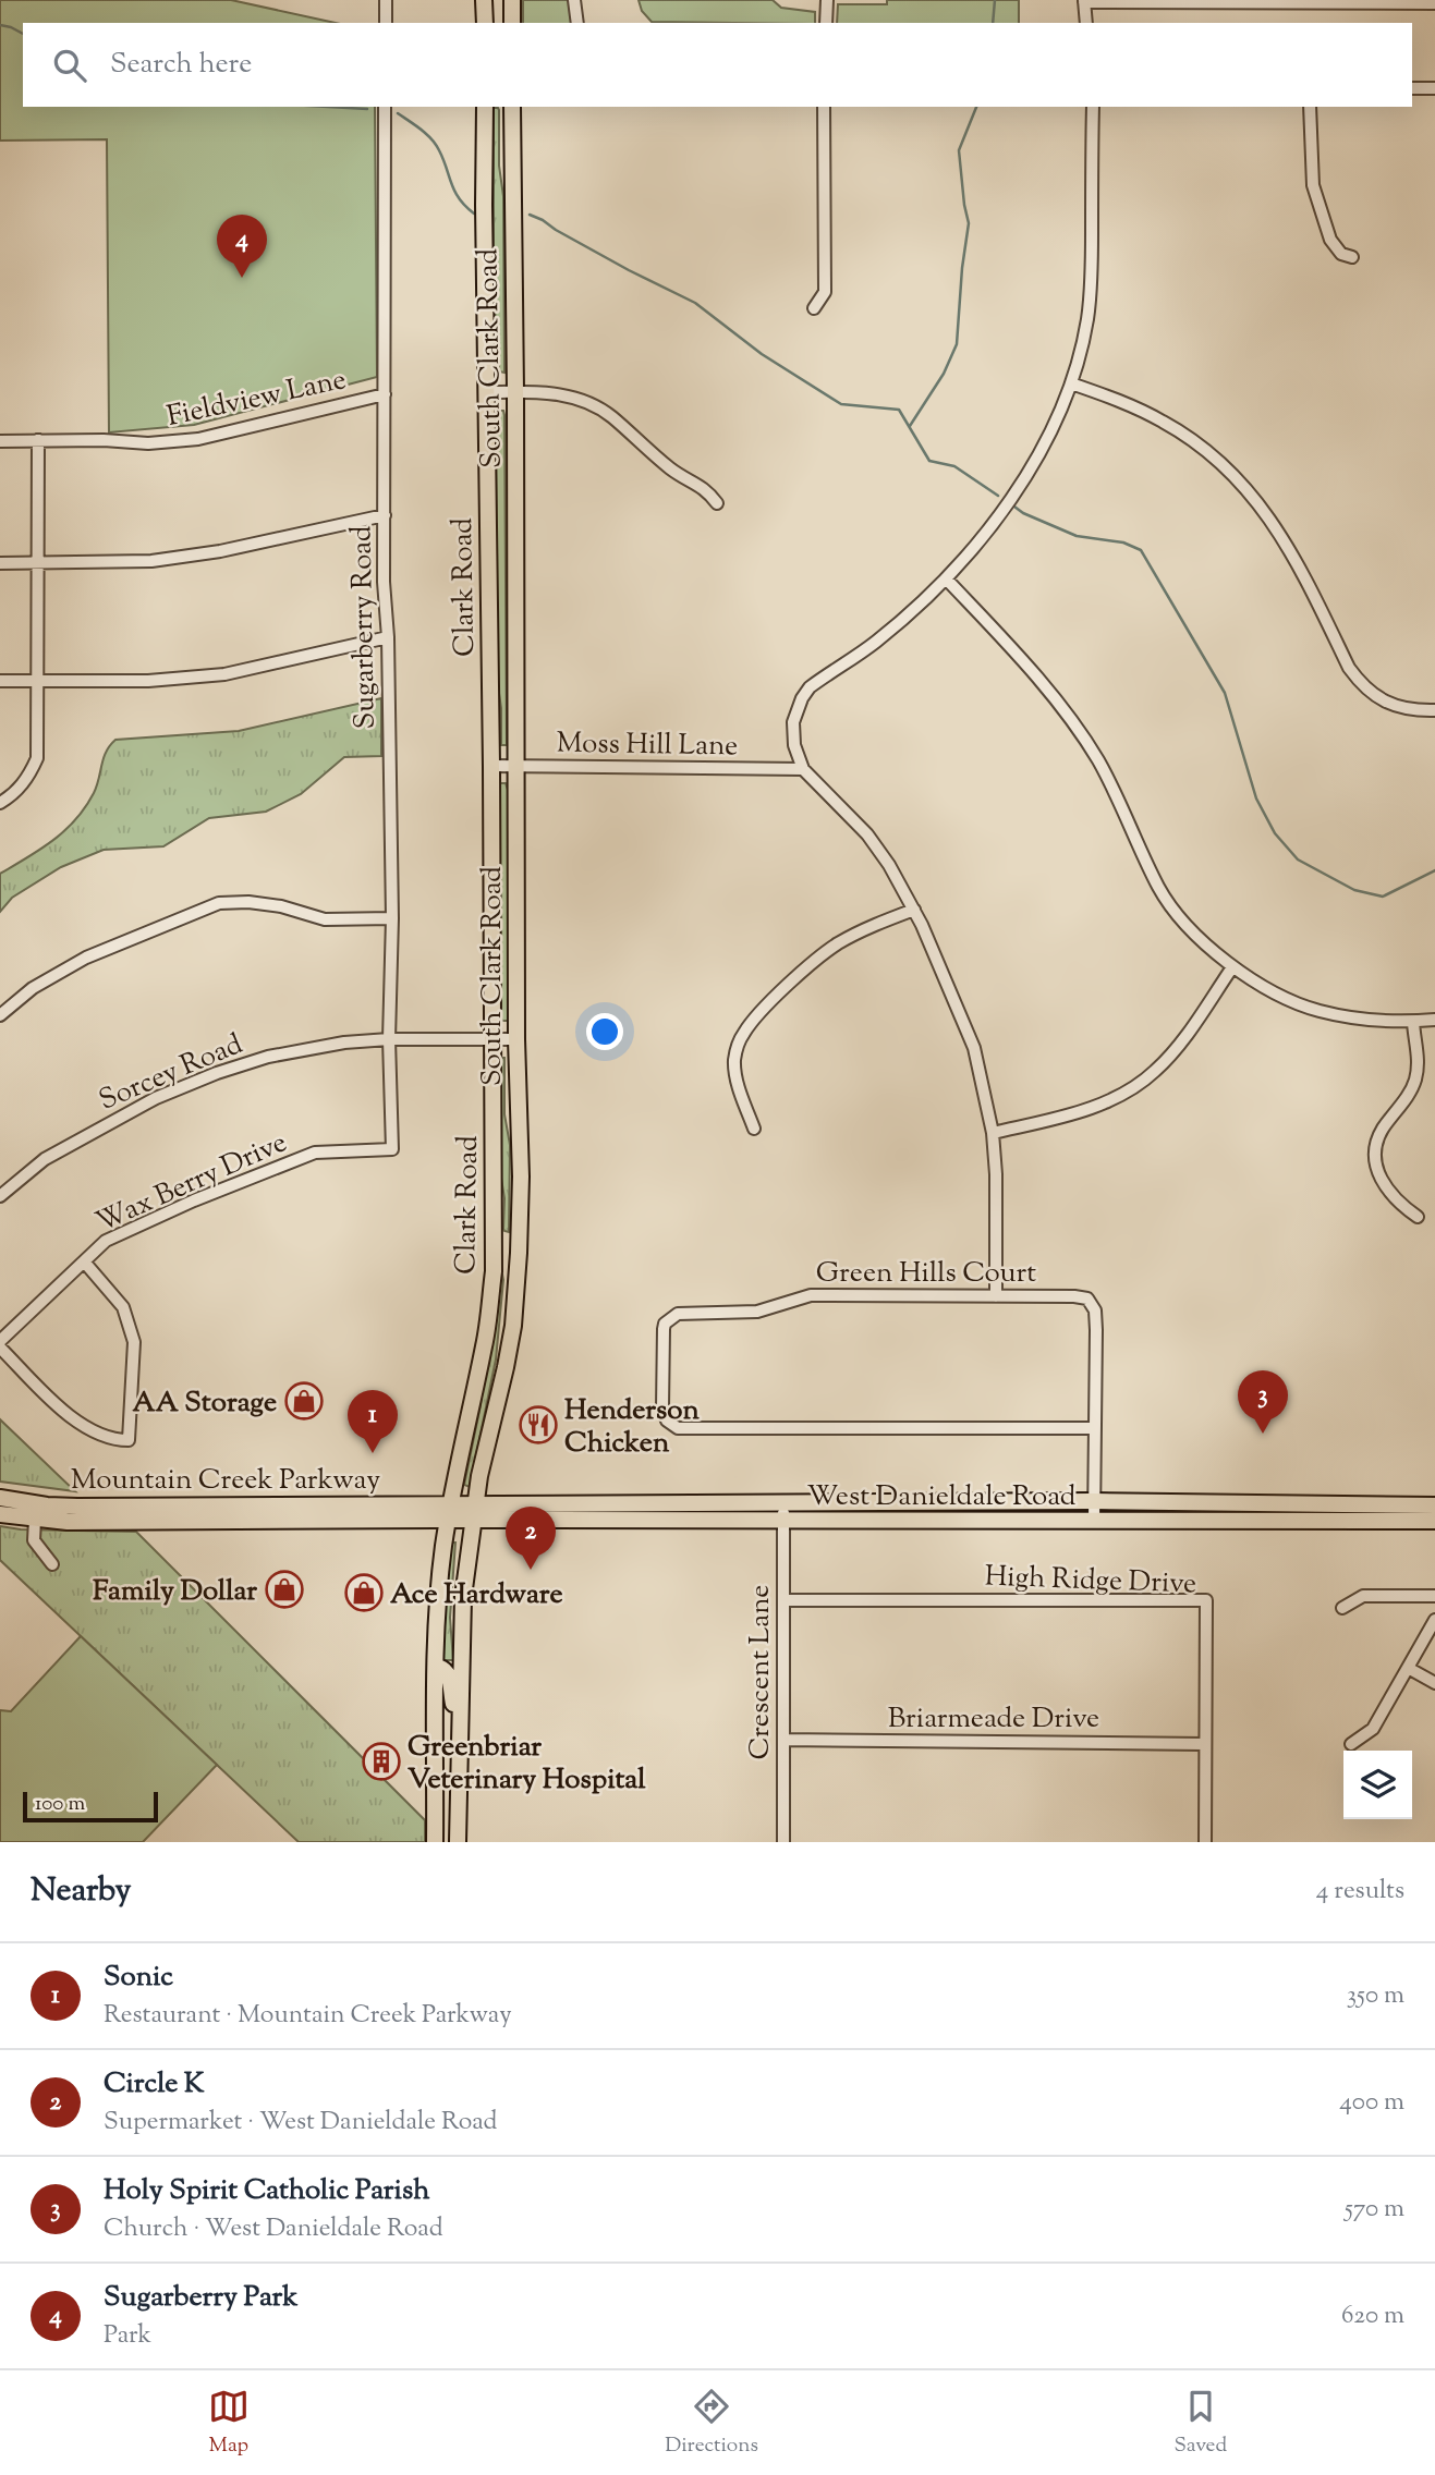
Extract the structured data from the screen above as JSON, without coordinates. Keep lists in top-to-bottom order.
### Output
{
  "streets": {
    "main road": [
      "South Clark Road",
      "Clark Road",
      "Mountain Creek Parkway",
      "West Danieldale Road"
    ],
    "street": [
      "Fieldview Lane",
      "Sugarberry Road",
      "Moss Hill Lane",
      "Sorcey Road",
      "Wax Berry Drive",
      "Green Hills Court",
      "High Ridge Drive",
      "Crescent Lane",
      "Briarmeade Drive"
    ]
  },
  "crossings": [
    ["South Clark Road", "Moss Hill Lane"],
    ["South Clark Road", "Sorcey Road"],
    ["South Clark Road", "West Danieldale Road"],
    ["Fieldview Lane", "Sugarberry Road"],
    ["Clark Road", "Moss Hill Lane"],
    ["Clark Road", "Sorcey Road"],
    ["Clark Road", "Mountain Creek Parkway"],
    ["Clark Road", "West Danieldale Road"],
    ["Sugarberry Road", "Sorcey Road"],
    ["Sugarberry Road", "Wax Berry Drive"],
    ["Green Hills Court", "West Danieldale Road"],
    ["Mountain Creek Parkway", "West Danieldale Road"],
    ["West Danieldale Road", "Crescent Lane"],
    ["High Ridge Drive", "Crescent Lane"],
    ["High Ridge Drive", "Briarmeade Drive"],
    ["Crescent Lane", "Briarmeade Drive"]
  ],
  "places": {
    "shop": ["AA Storage", "Family Dollar", "Ace Hardware"],
    "restaurant": ["Henderson Chicken"],
    "building": ["Greenbriar Veterinary Hospital"]
  },
  "scale_bar": "100 m",
  "page": {
    "search": "Search here",
    "pins": [
      "4",
      "3",
      "1",
      "2"
    ],
    "scale": "100 m",
    "heading": ["Nearby", "4 results"],
    "list": [
      {
        "mark": "1",
        "name": "Sonic",
        "note": "Restaurant · Mountain Creek Parkway",
        "value": "350 m"
      },
      {
        "mark": "2",
        "name": "Circle K",
        "note": "Supermarket · West Danieldale Road",
        "value": "400 m"
      },
      {
        "mark": "3",
        "name": "Holy Spirit Catholic Parish",
        "note": "Church · West Danieldale Road",
        "value": "570 m"
      },
      {
        "mark": "4",
        "name": "Sugarberry Park",
        "note": "Park",
        "value": "620 m"
      }
    ],
    "nav": ["Map", "Directions", "Saved"]
  }
}
